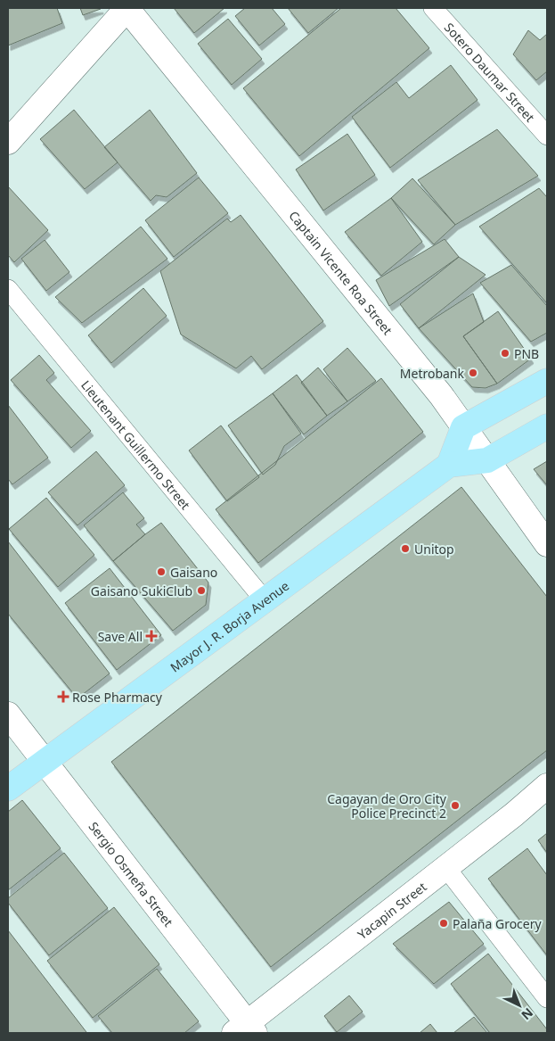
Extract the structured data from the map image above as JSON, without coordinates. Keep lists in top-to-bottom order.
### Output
{
  "streets": {
    "main road": ["Mayor J. R. Borja Avenue"],
    "street": [
      "Sotero Daumar Street",
      "Captain Vicente Roa Street",
      "Lieutenant Guillermo Street",
      "Sergio Osmeña Street",
      "Yacapin Street"
    ]
  },
  "crossings": [
    ["Lieutenant Guillermo Street", "Mayor J. R. Borja Avenue"],
    ["Mayor J. R. Borja Avenue", "Sergio Osmeña Street"],
    ["Sergio Osmeña Street", "Yacapin Street"]
  ],
  "places": {
    "other": [
      "PNB",
      "Metrobank",
      "Unitop",
      "Gaisano",
      "Gaisano SukiClub",
      "Cagayan de Oro City Police Precinct 2",
      "Palaña Grocery"
    ],
    "health": ["Save All", "Rose Pharmacy"]
  },
  "north": "bottom right"
}
